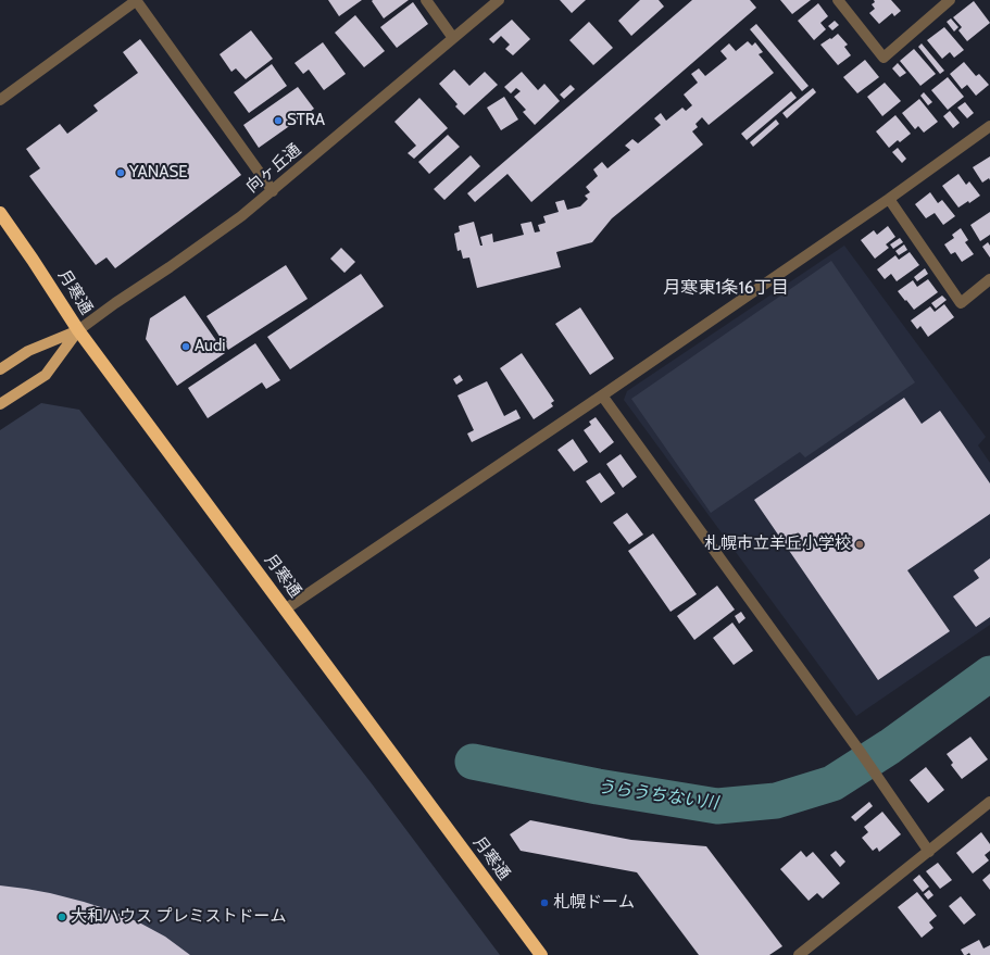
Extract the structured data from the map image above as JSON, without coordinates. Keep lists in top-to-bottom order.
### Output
{
  "streets": {
    "highway": ["月寒通"],
    "street": ["向ヶ丘通"]
  },
  "crossings": [
    ["向ヶ丘通", "月寒通"]
  ],
  "districts": ["月寒東1条16丁目"],
  "water": ["うらうちない川"],
  "places": [
    "STRA",
    "YANASE",
    "Audi",
    "札幌市立羊丘小学校",
    "札幌ドーム",
    "大和ハウス プレミストドーム"
  ]
}
